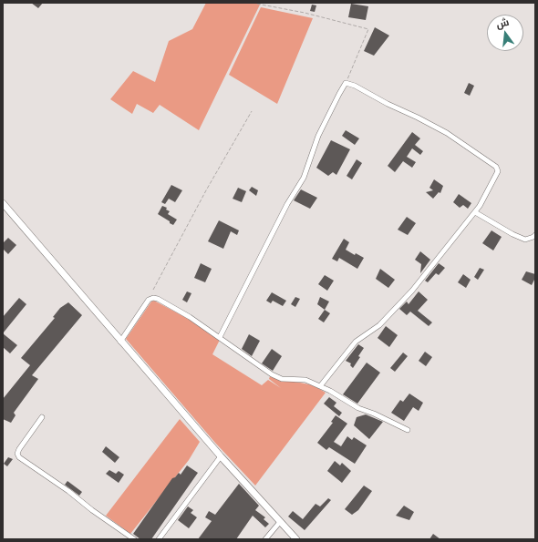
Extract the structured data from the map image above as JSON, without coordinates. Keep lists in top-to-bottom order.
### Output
{
  "north": "top"
}
